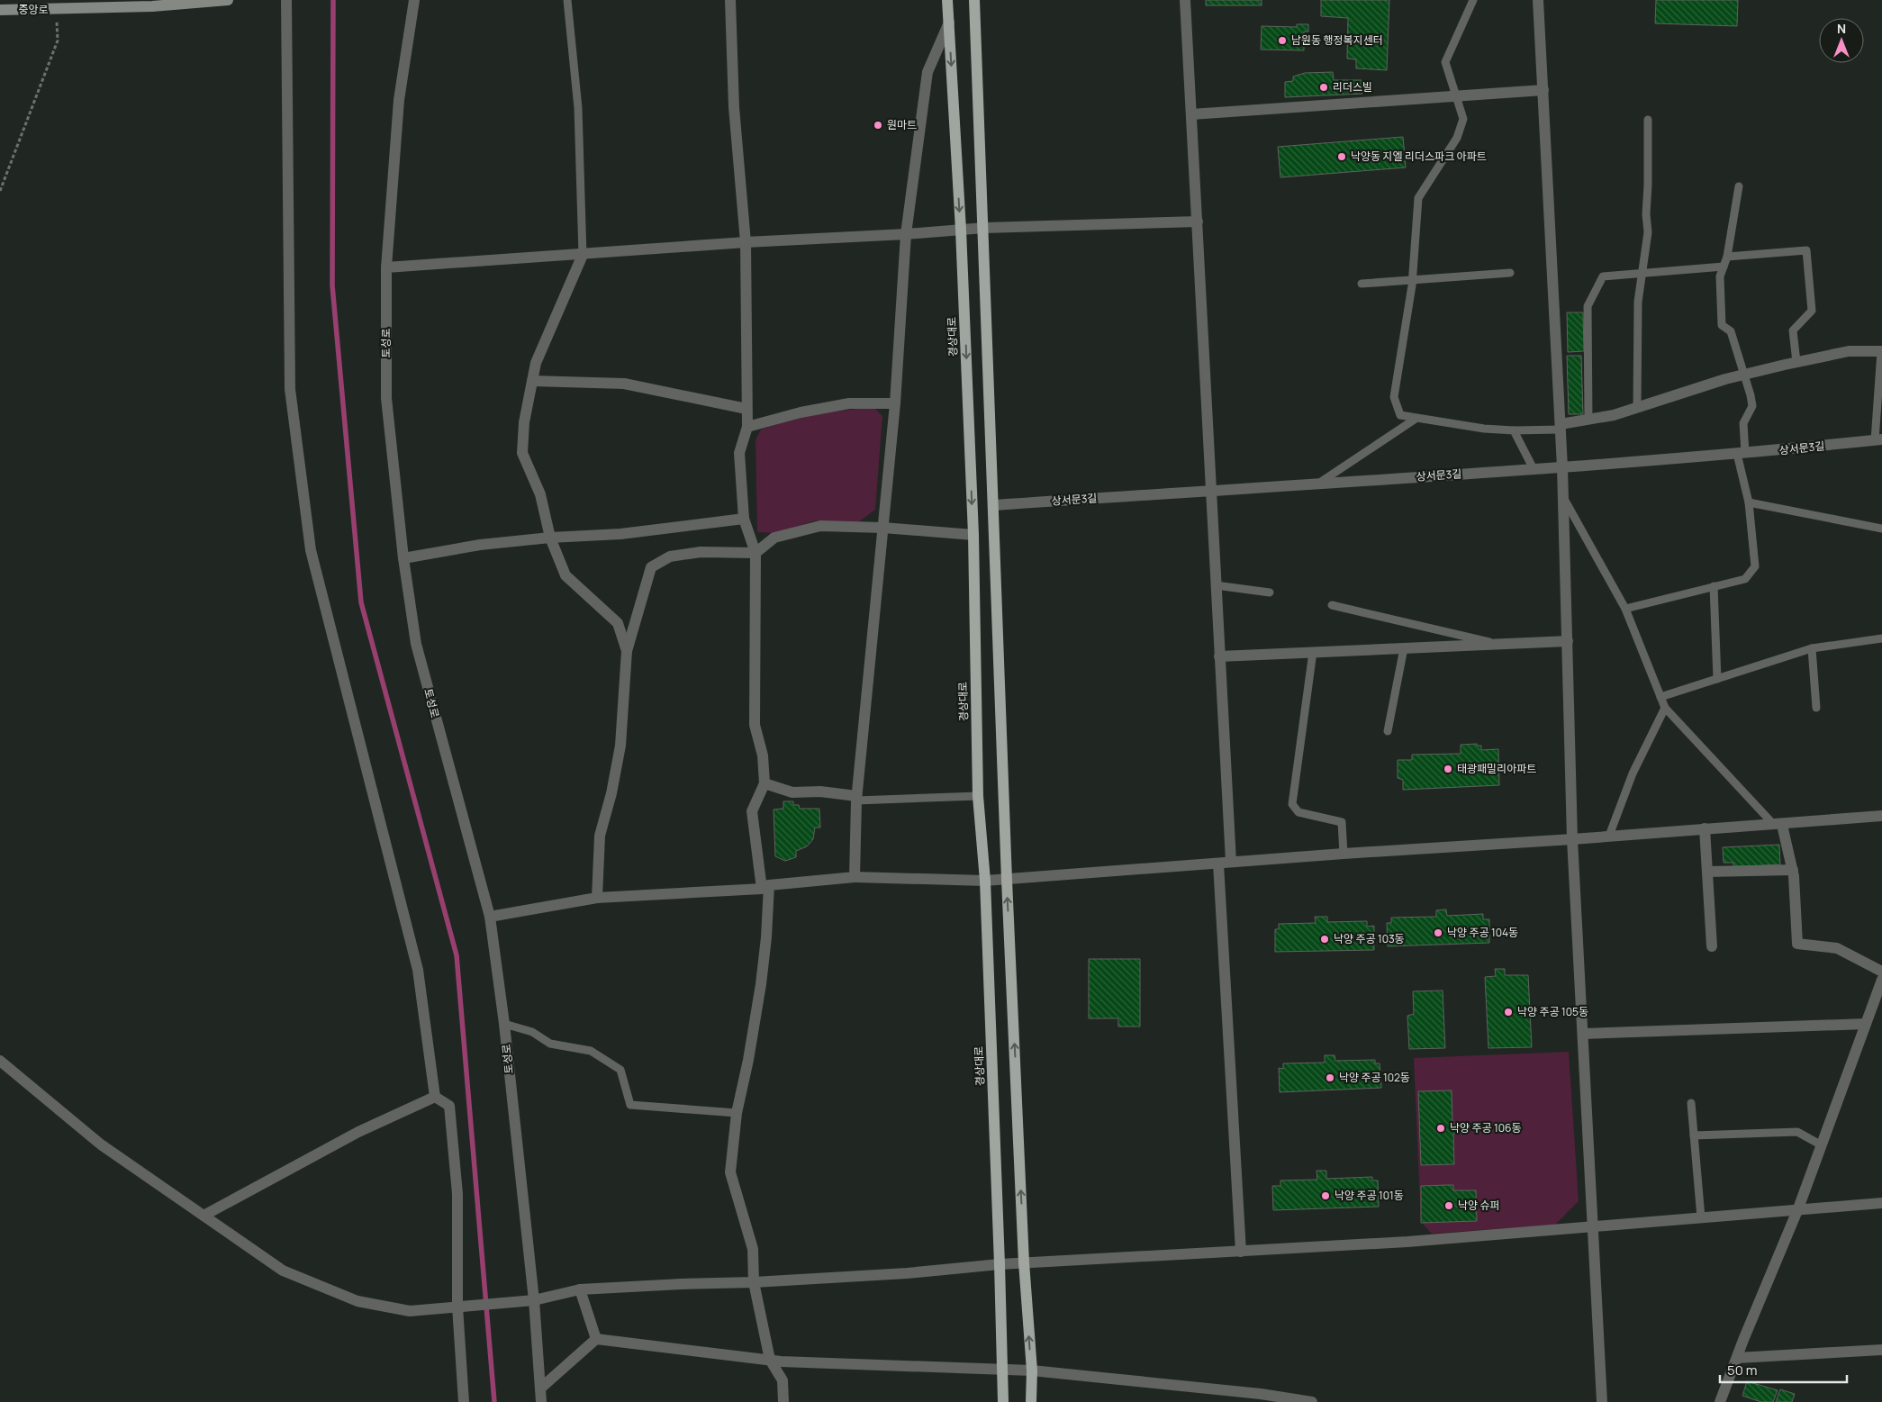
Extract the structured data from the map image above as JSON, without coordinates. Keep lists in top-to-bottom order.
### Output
{
  "streets": {
    "main road": ["중앙로", "경상대로"],
    "street": ["토성로", "상서문3길"]
  },
  "places": [
    "남원동 행정복지센터",
    "리더스빌",
    "원마트",
    "낙양동 지엘 리더스파크 아파트",
    "태광패밀리아파트",
    "낙양 주공 104동",
    "낙양 주공 103동",
    "낙양 주공 105동",
    "낙양 주공 102동",
    "낙양 주공 106동",
    "낙양 주공 101동",
    "낙양 슈퍼"
  ],
  "scale_bar": "50 m",
  "north": "top"
}
